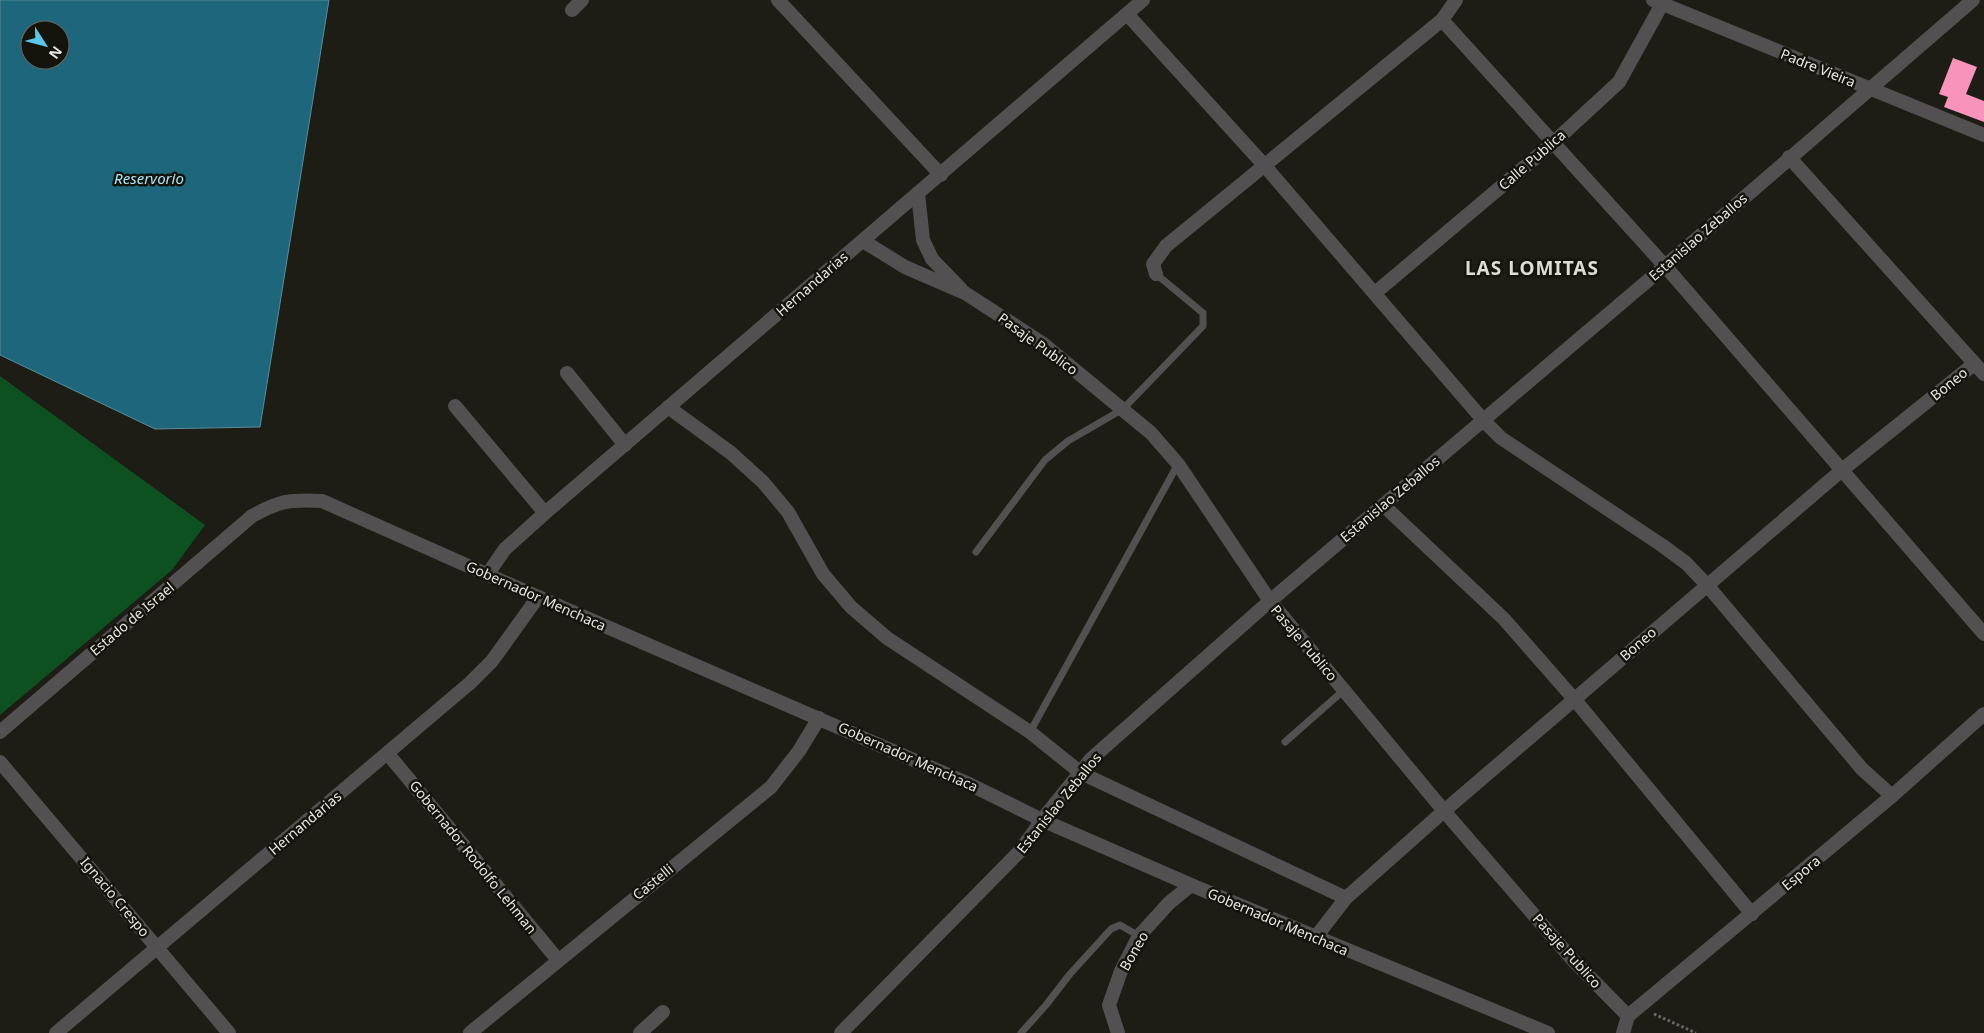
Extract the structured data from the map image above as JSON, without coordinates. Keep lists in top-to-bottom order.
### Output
{
  "streets": {
    "street": [
      "Padre Vieira",
      "Calle Publica",
      "Estanislao Zeballos",
      "Hernandarias",
      "Pasaje Publico",
      "Boneo",
      "Gobernador Menchaca",
      "Estado de Israel",
      "Gobernador Rodolfo Lehman",
      "Espora",
      "Castelli",
      "Ignacio Crespo"
    ]
  },
  "crossings": [
    ["Padre Vieira", "Calle Publica"],
    ["Padre Vieira", "Estanislao Zeballos"],
    ["Estanislao Zeballos", "Pasaje Publico"],
    ["Estanislao Zeballos", "Gobernador Menchaca"],
    ["Hernandarias", "Pasaje Publico"],
    ["Hernandarias", "Gobernador Menchaca"],
    ["Hernandarias", "Gobernador Rodolfo Lehman"],
    ["Hernandarias", "Ignacio Crespo"],
    ["Pasaje Publico", "Boneo"],
    ["Pasaje Publico", "Espora"],
    ["Boneo", "Gobernador Menchaca"],
    ["Gobernador Menchaca", "Estado de Israel"],
    ["Gobernador Menchaca", "Castelli"],
    ["Gobernador Rodolfo Lehman", "Castelli"]
  ],
  "districts": ["LAS LOMITAS"],
  "water": ["Reservorio"],
  "north": "bottom right"
}
